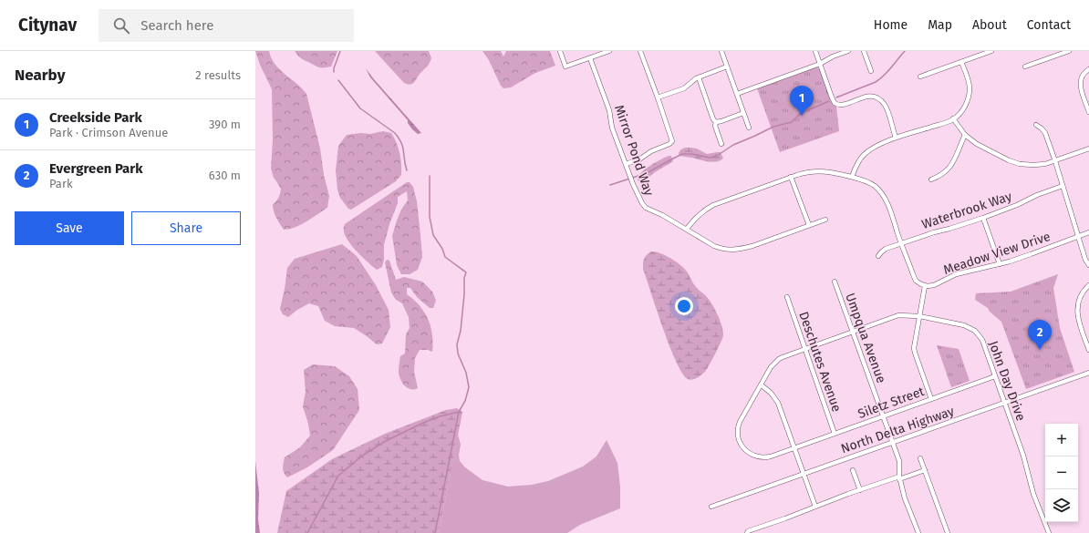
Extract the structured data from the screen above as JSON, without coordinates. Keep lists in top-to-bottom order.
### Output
{
  "streets": {
    "street": [
      "Mirror Pond Way",
      "Waterbrook Way",
      "Meadow View Drive",
      "Umpqua Avenue",
      "Deschutes Avenue",
      "John Day Drive",
      "Siletz Street",
      "North Delta Highway"
    ]
  },
  "crossings": [
    ["Umpqua Avenue", "John Day Drive"],
    ["Umpqua Avenue", "Siletz Street"],
    ["Umpqua Avenue", "North Delta Highway"],
    ["Deschutes Avenue", "John Day Drive"],
    ["Deschutes Avenue", "Siletz Street"],
    ["John Day Drive", "Siletz Street"],
    ["John Day Drive", "North Delta Highway"]
  ],
  "page": {
    "header": "Citynav",
    "search": "Search here",
    "nav": [
      "Home",
      "Map",
      "About",
      "Contact"
    ],
    "heading": ["Nearby", "2 results"],
    "pins": ["1", "2"],
    "list": [
      {
        "mark": "1",
        "name": "Creekside Park",
        "note": "Park · Crimson Avenue",
        "value": "390 m"
      },
      {
        "mark": "2",
        "name": "Evergreen Park",
        "note": "Park",
        "value": "630 m"
      }
    ],
    "buttons": ["Save", "Share"],
    "map_buttons": ["+", "−"]
  }
}
